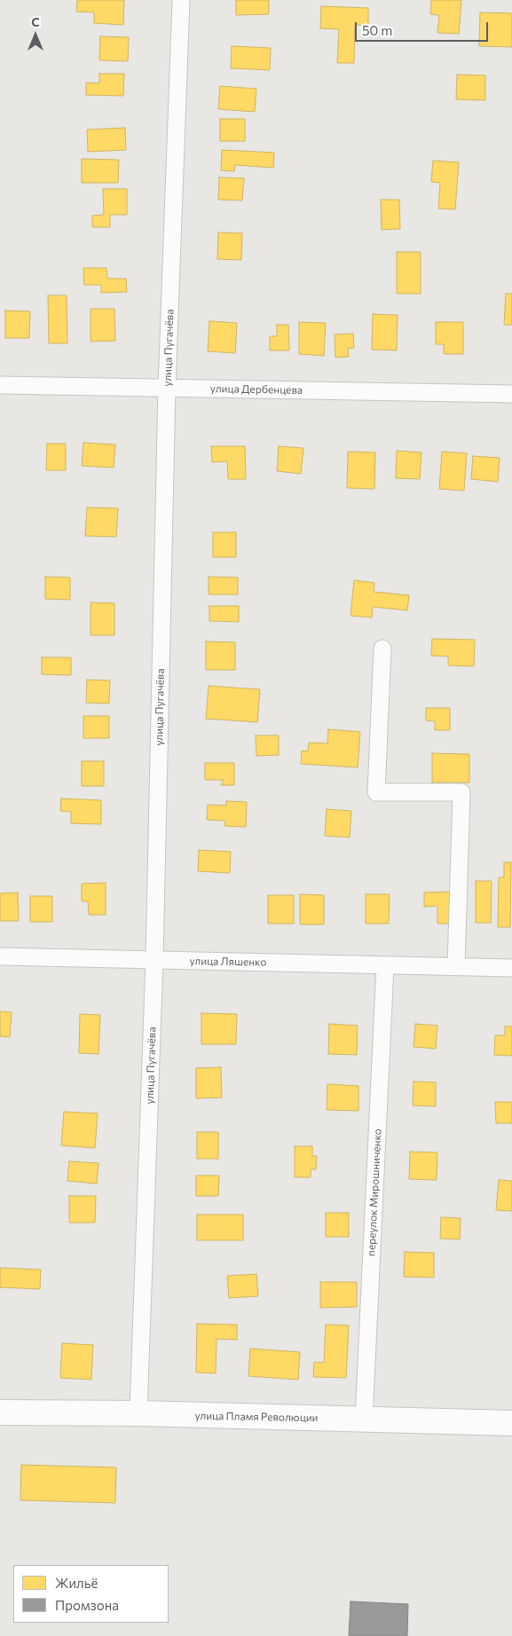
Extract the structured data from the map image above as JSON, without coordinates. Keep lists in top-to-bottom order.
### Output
{
  "streets": {
    "street": [
      "улица Пугачёва",
      "улица Дербенцева",
      "улица Ляшенко",
      "переулок Мирошниченко",
      "улица Пламя Революции"
    ]
  },
  "crossings": [
    ["улица Пугачёва", "улица Дербенцева"],
    ["улица Пугачёва", "улица Ляшенко"],
    ["улица Пугачёва", "улица Пламя Революции"],
    ["улица Ляшенко", "переулок Мирошниченко"],
    ["переулок Мирошниченко", "улица Пламя Революции"]
  ],
  "legend": ["Жильё", "Промзона"],
  "scale_bar": "50 m",
  "north": "top"
}
